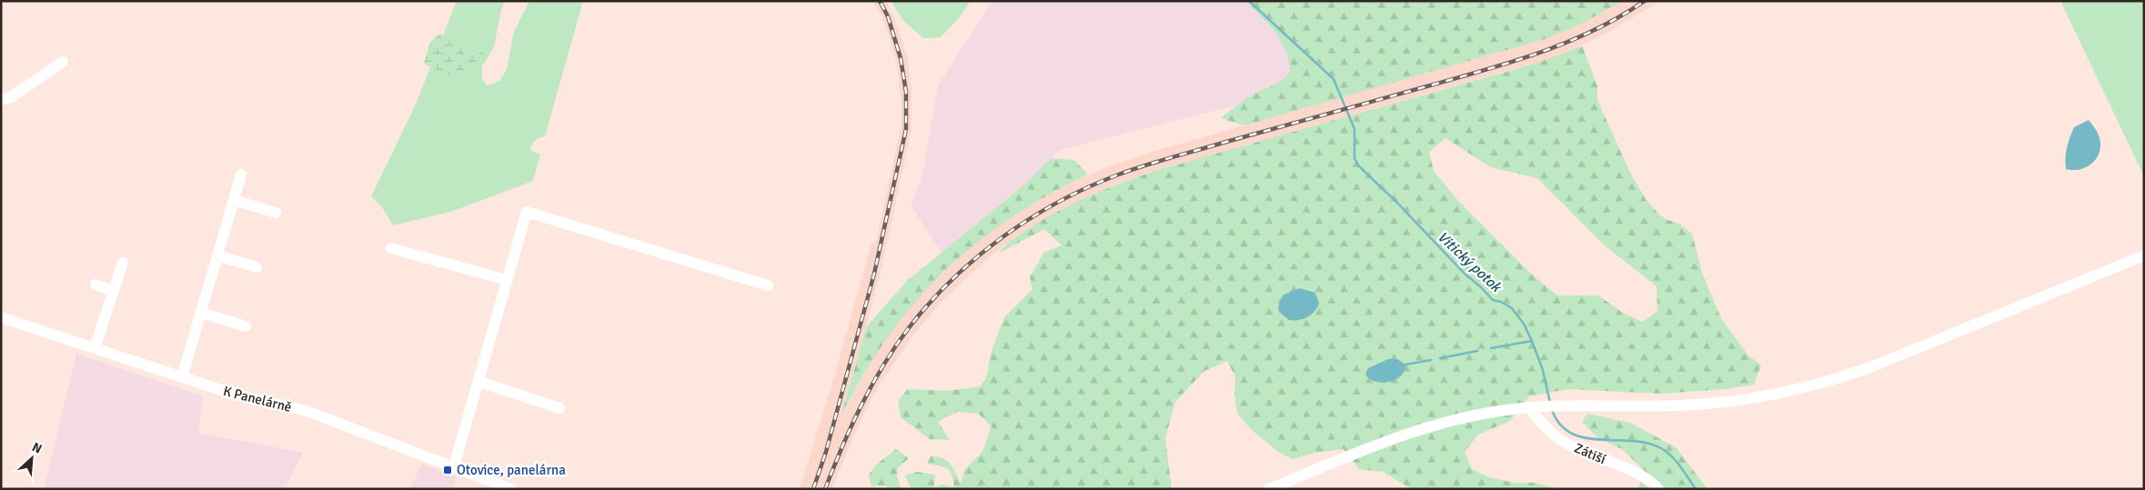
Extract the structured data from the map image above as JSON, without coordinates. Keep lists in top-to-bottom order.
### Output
{
  "streets": {
    "street": ["K Panelárně", "Zátiší"]
  },
  "water": ["Vitický potok"],
  "places": {
    "transit": ["Otovice, panelárna"]
  },
  "north": "top right"
}
